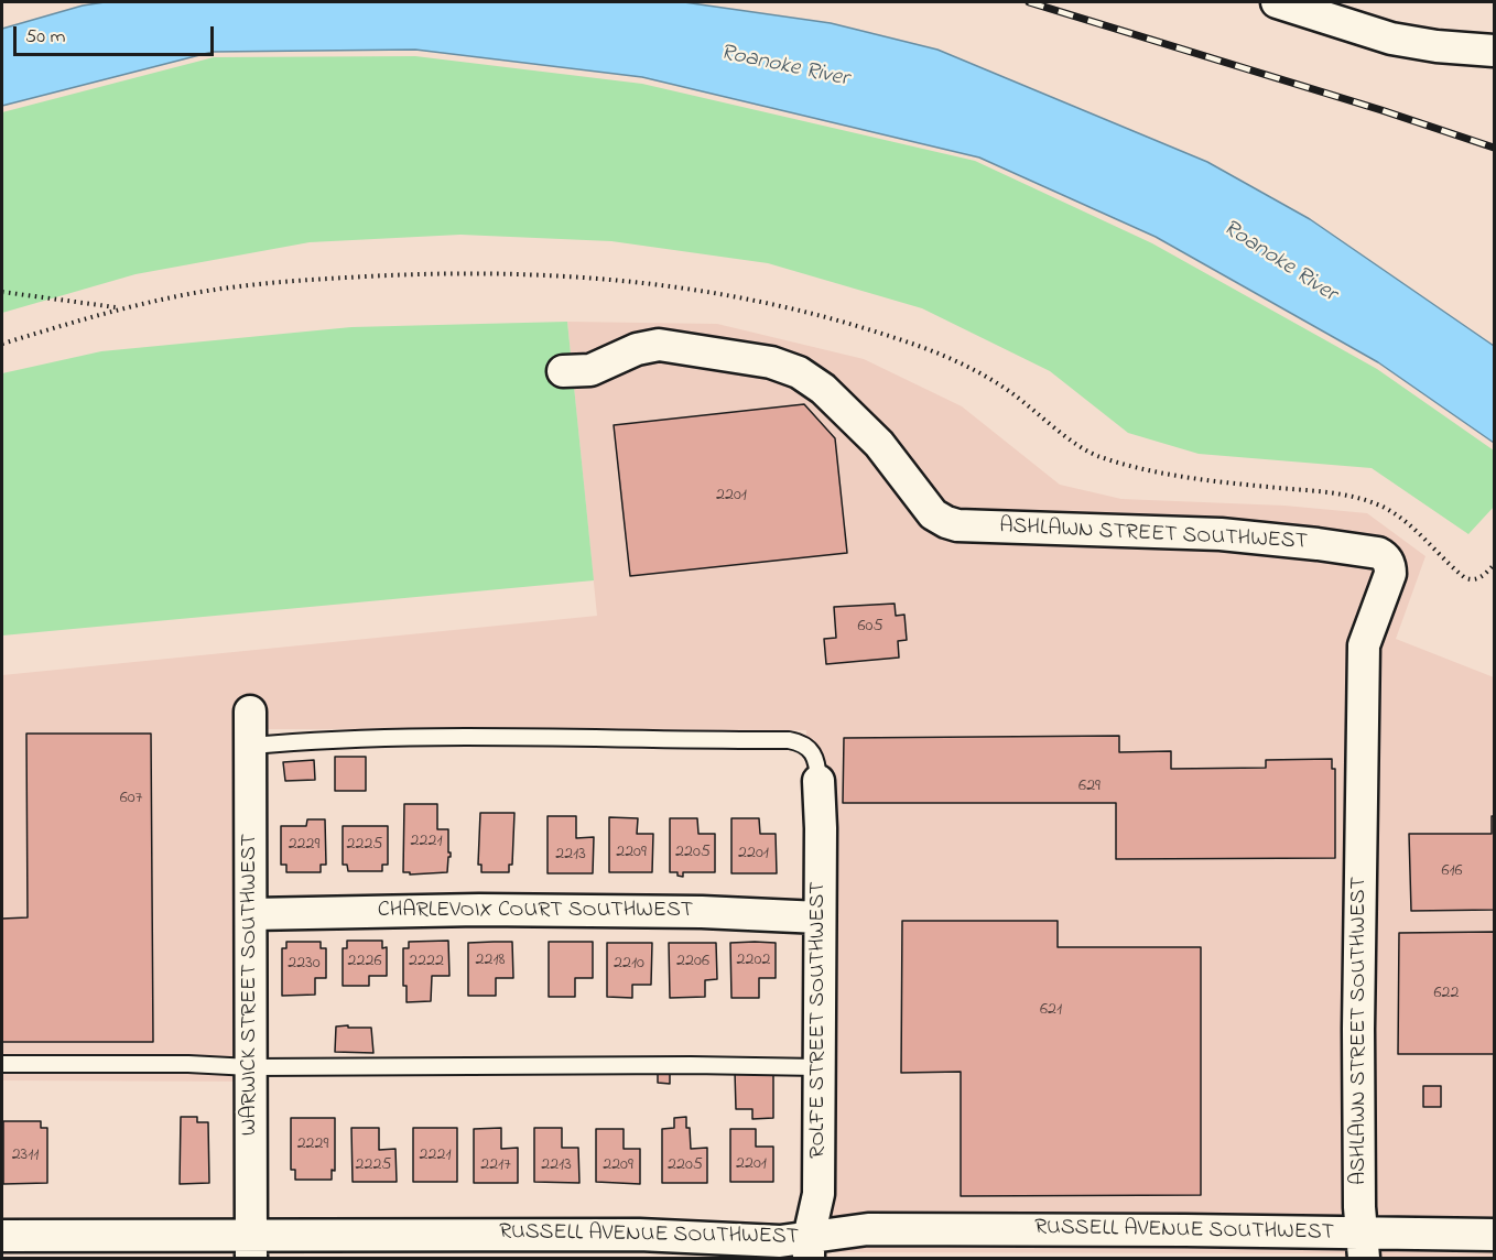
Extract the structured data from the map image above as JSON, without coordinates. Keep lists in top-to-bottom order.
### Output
{
  "streets": {
    "street": [
      "ASHLAWN STREET SOUTHWEST",
      "CHARLEVOIX COURT SOUTHWEST",
      "WARWICK STREET SOUTHWEST",
      "ROLFE STREET SOUTHWEST",
      "RUSSELL AVENUE SOUTHWEST"
    ]
  },
  "crossings": [
    ["ASHLAWN STREET SOUTHWEST", "RUSSELL AVENUE SOUTHWEST"],
    ["CHARLEVOIX COURT SOUTHWEST", "WARWICK STREET SOUTHWEST"],
    ["CHARLEVOIX COURT SOUTHWEST", "ROLFE STREET SOUTHWEST"],
    ["WARWICK STREET SOUTHWEST", "RUSSELL AVENUE SOUTHWEST"],
    ["ROLFE STREET SOUTHWEST", "RUSSELL AVENUE SOUTHWEST"]
  ],
  "water": ["Roanoke River"],
  "house_numbers": [
    "2201",
    "605",
    "629",
    "607",
    "2221",
    "2229",
    "2225",
    "2209",
    "2205",
    "2201",
    "2213",
    "616",
    "2218",
    "2202",
    "2226",
    "2222",
    "2206",
    "2230",
    "2210",
    "622",
    "621",
    "2229",
    "2311",
    "2221",
    "2201",
    "2225",
    "2217",
    "2213",
    "2209",
    "2205"
  ],
  "scale_bar": "50 m"
}
